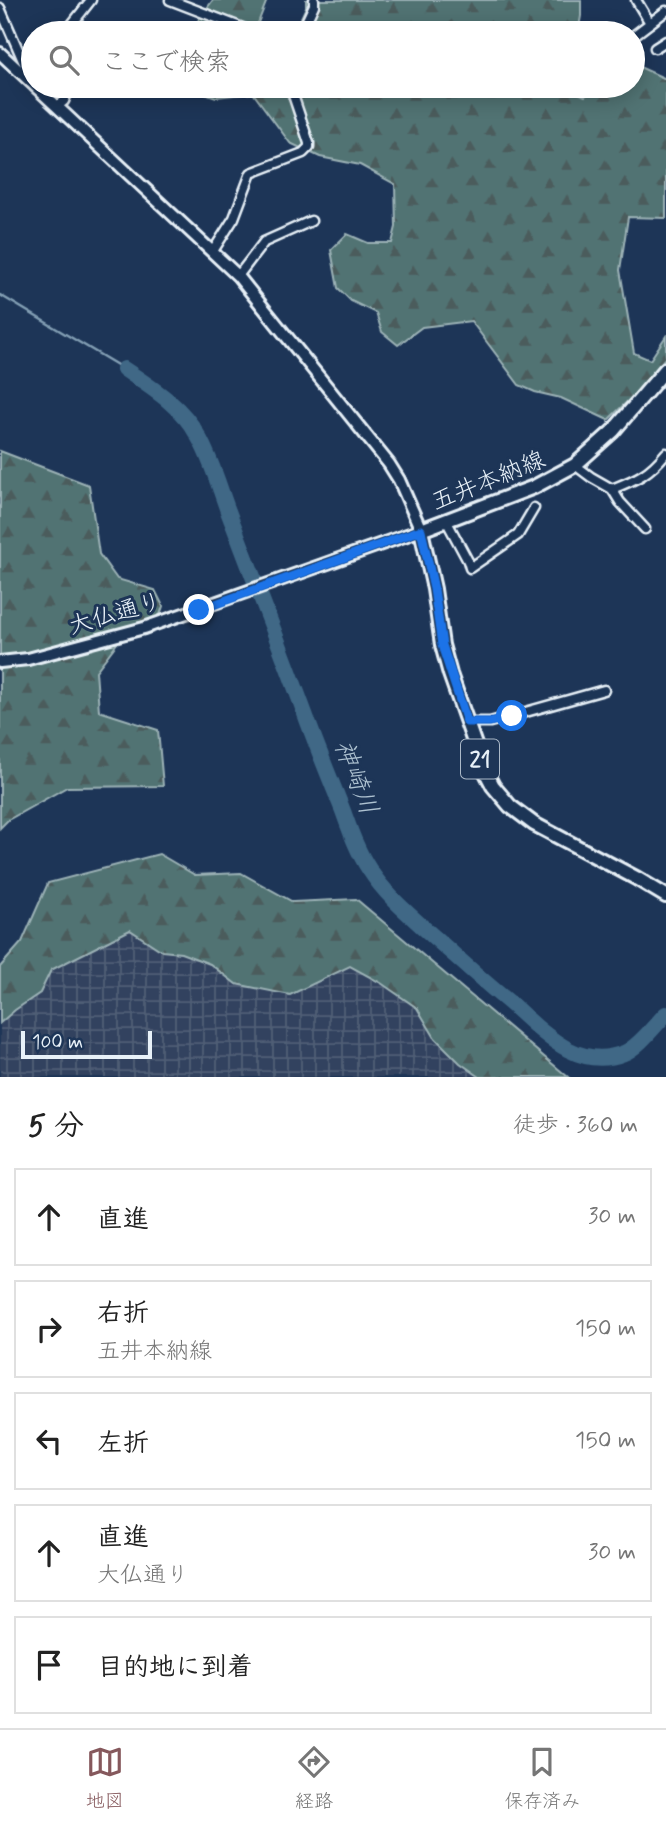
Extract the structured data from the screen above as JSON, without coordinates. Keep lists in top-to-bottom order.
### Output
{
  "streets": {
    "main road": ["五井本納線", "21"],
    "street": ["大仏通り"]
  },
  "crossings": [
    ["五井本納線", "大仏通り"]
  ],
  "water": ["神崎川"],
  "scale_bar": "100 m",
  "page": {
    "search": "ここで検索",
    "scale": "100 m",
    "heading": ["5 分", "徒歩 · 360 m"],
    "list": [
      ["直進", "30 m"],
      ["右折", "五井本納線", "150 m"],
      ["左折", "150 m"],
      ["直進", "大仏通り", "30 m"],
      "目的地に到着"
    ],
    "nav": ["地図", "経路", "保存済み"]
  }
}
